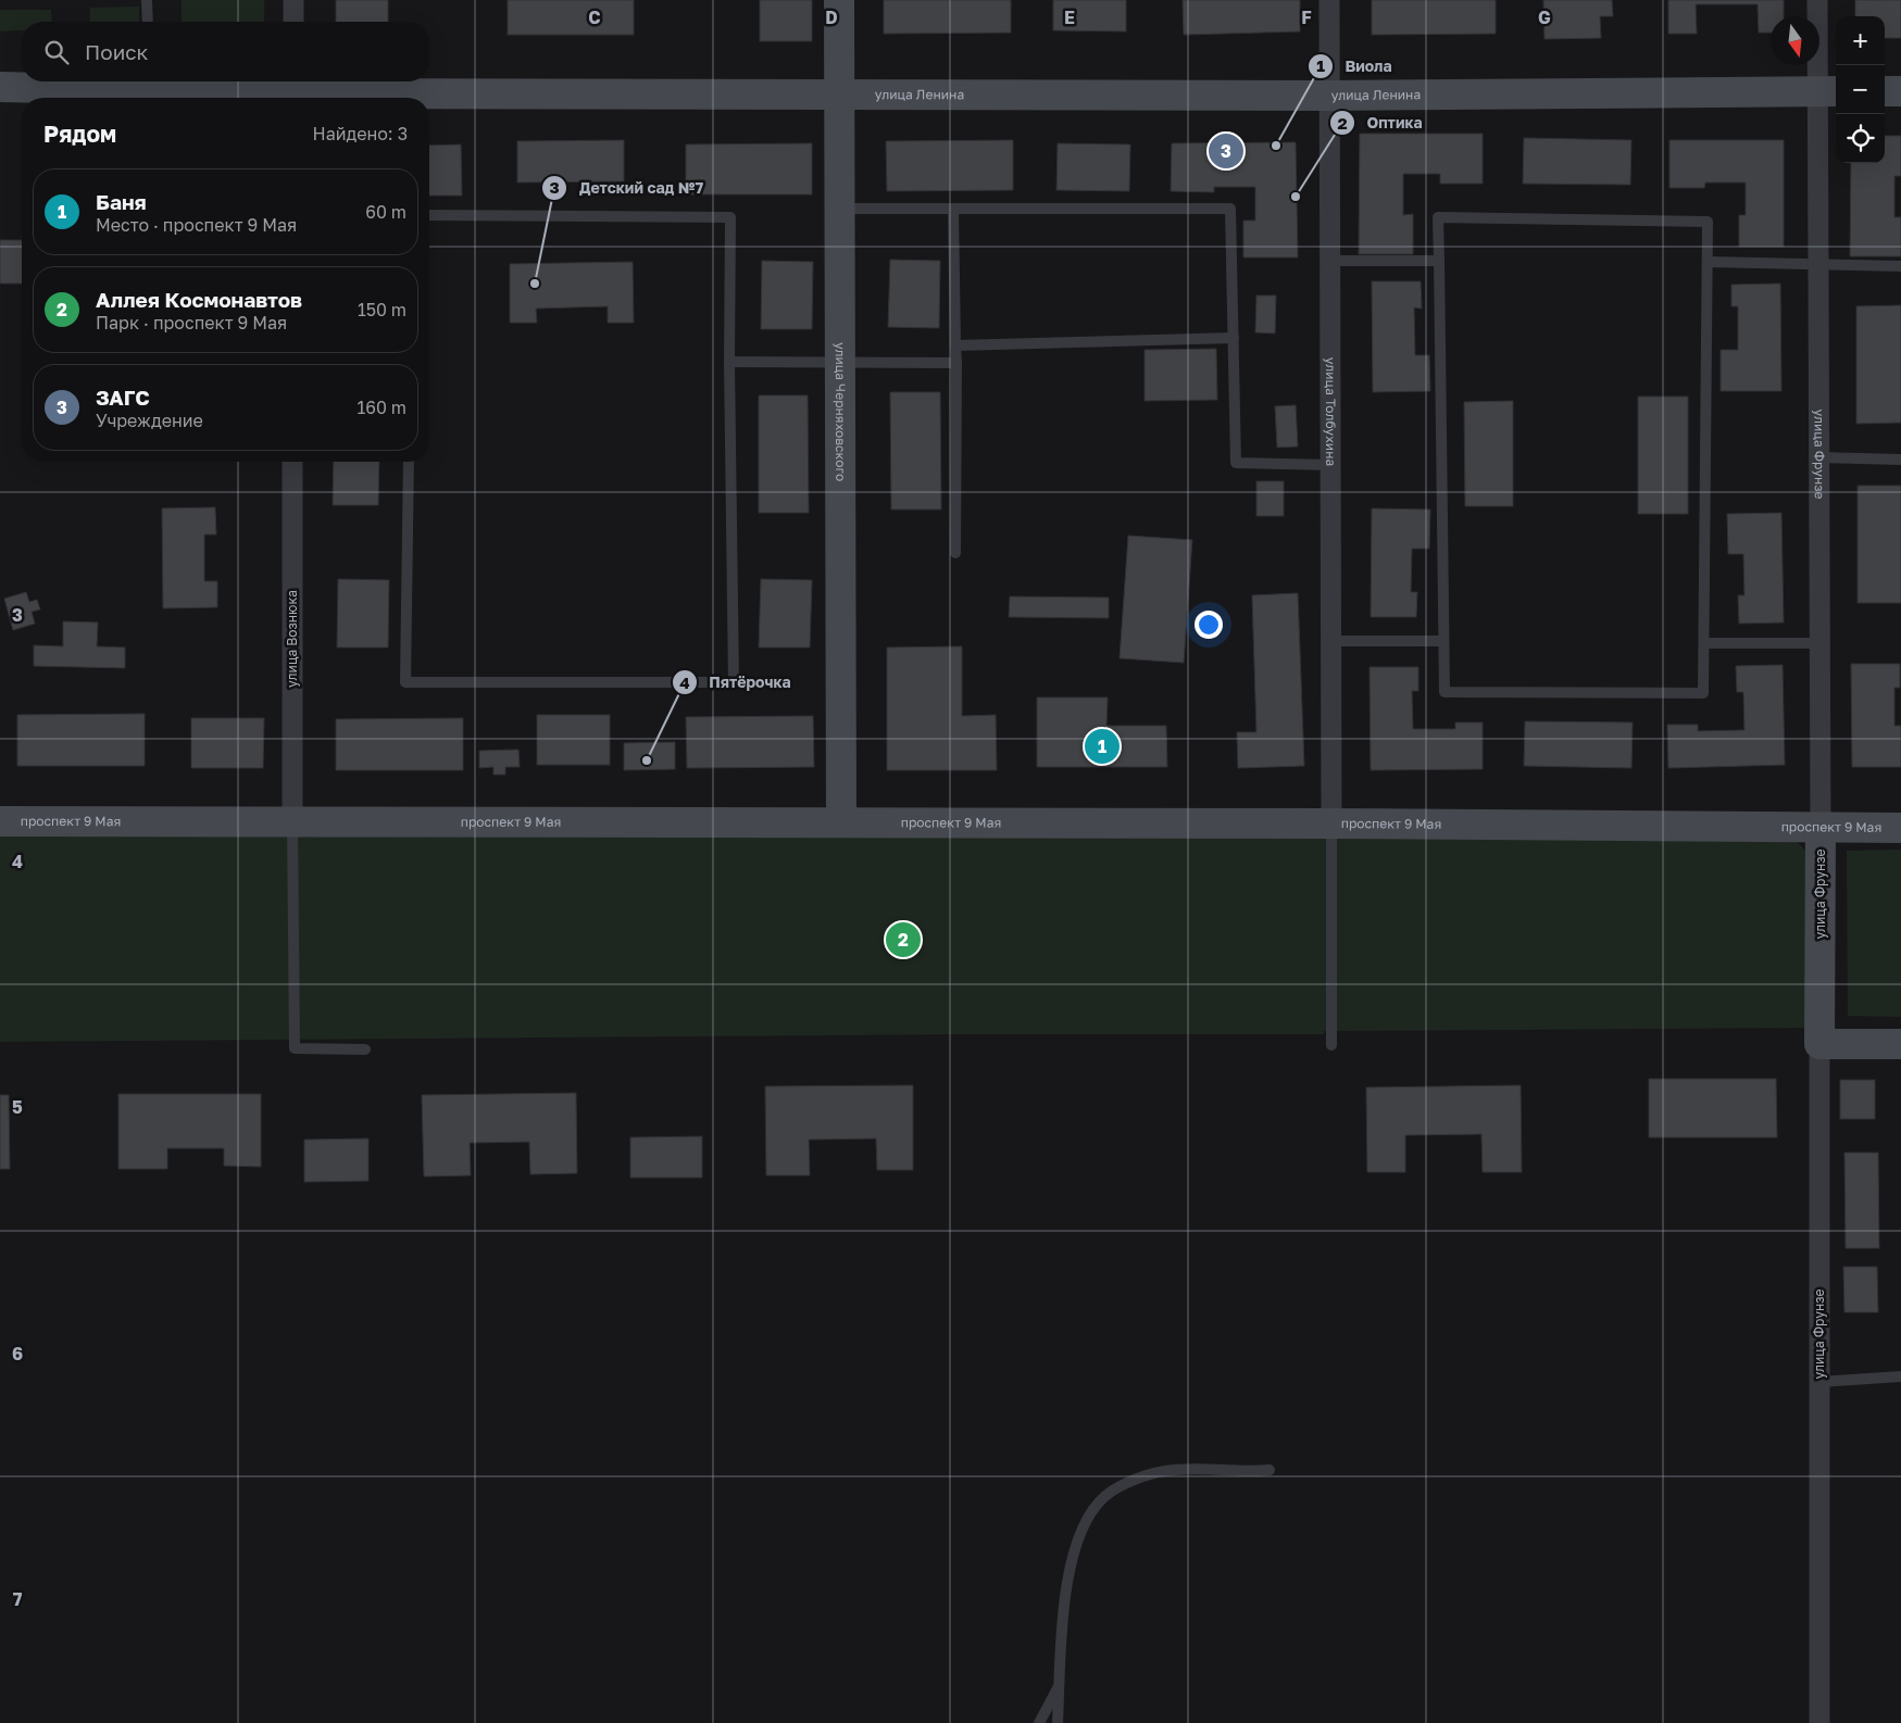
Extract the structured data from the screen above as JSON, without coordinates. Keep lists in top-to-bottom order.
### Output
{
  "streets": {
    "street": [
      "улица Ленина",
      "улица Черняховского",
      "улица Толбухина",
      "улица Фрунзе",
      "улица Вознюка",
      "проспект 9 Мая"
    ]
  },
  "crossings": [
    ["улица Ленина", "улица Черняховского"],
    ["улица Ленина", "улица Толбухина"],
    ["улица Ленина", "улица Фрунзе"],
    ["улица Черняховского", "проспект 9 Мая"],
    ["улица Толбухина", "проспект 9 Мая"],
    ["улица Фрунзе", "проспект 9 Мая"],
    ["улица Вознюка", "проспект 9 Мая"]
  ],
  "places": [
    "Виола",
    "Оптика",
    "Детский сад №7",
    "Пятёрочка"
  ],
  "north": "bottom",
  "page": {
    "map_buttons": ["+", "−"],
    "search": "Поиск",
    "heading": ["Рядом", "Найдено: 3"],
    "pins": ["3", "1", "2"],
    "list": [
      {
        "mark": "1",
        "name": "Баня",
        "note": "Место · проспект 9 Мая",
        "value": "60 m"
      },
      {
        "mark": "2",
        "name": "Аллея Космонавтов",
        "note": "Парк · проспект 9 Мая",
        "value": "150 m"
      },
      {
        "mark": "3",
        "name": "ЗАГС",
        "note": "Учреждение",
        "value": "160 m"
      }
    ]
  },
  "grid": {
    "columns": [
      "C",
      "D",
      "E",
      "F",
      "G"
    ],
    "rows": [
      "3",
      "4",
      "5",
      "6",
      "7"
    ]
  }
}
